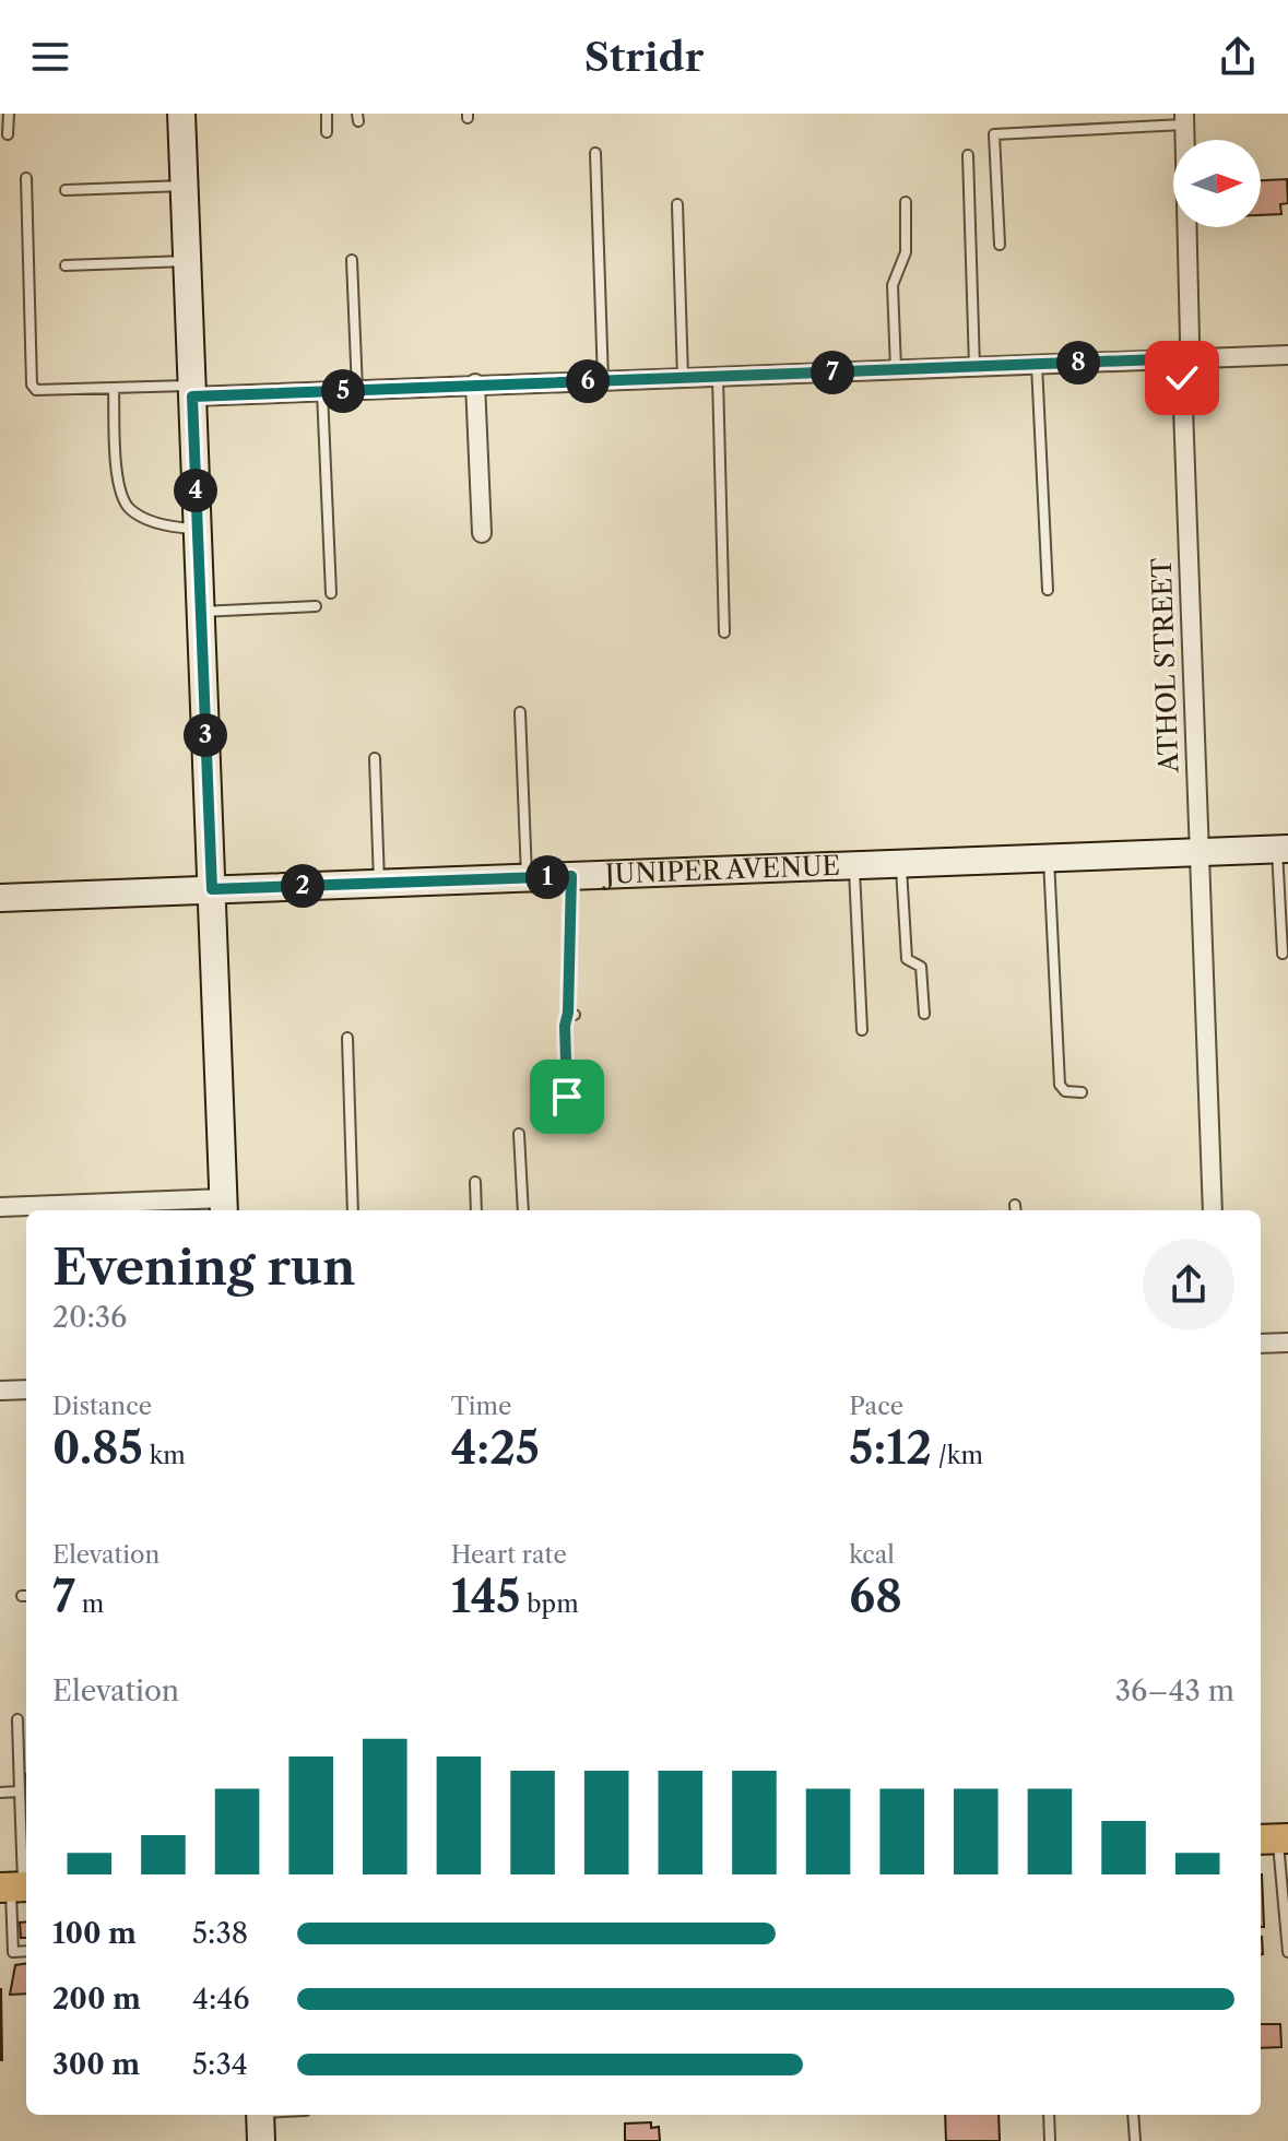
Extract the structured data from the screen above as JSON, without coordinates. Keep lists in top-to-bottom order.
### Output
{
  "streets": {
    "street": ["ATHOL STREET", "JUNIPER AVENUE"]
  },
  "crossings": [
    ["ATHOL STREET", "JUNIPER AVENUE"]
  ],
  "north": "right",
  "page": {
    "header": "Stridr",
    "pins": [
      "8",
      "7",
      "6",
      "5",
      "4",
      "3",
      "1",
      "2"
    ],
    "heading": ["Evening run", "20:36"],
    "stats": [
      ["Distance", "0.85 km"],
      ["Time", "4:25"],
      ["Pace", "5:12 /km"],
      ["Elevation", "7 m"],
      ["Heart rate", "145 bpm"],
      ["kcal", "68"]
    ],
    "chart": ["Elevation", "36–43 m"],
    "list": [
      {
        "name": "100 m",
        "note": "5:38"
      },
      {
        "name": "200 m",
        "note": "4:46"
      },
      {
        "name": "300 m",
        "note": "5:34"
      }
    ]
  }
}
